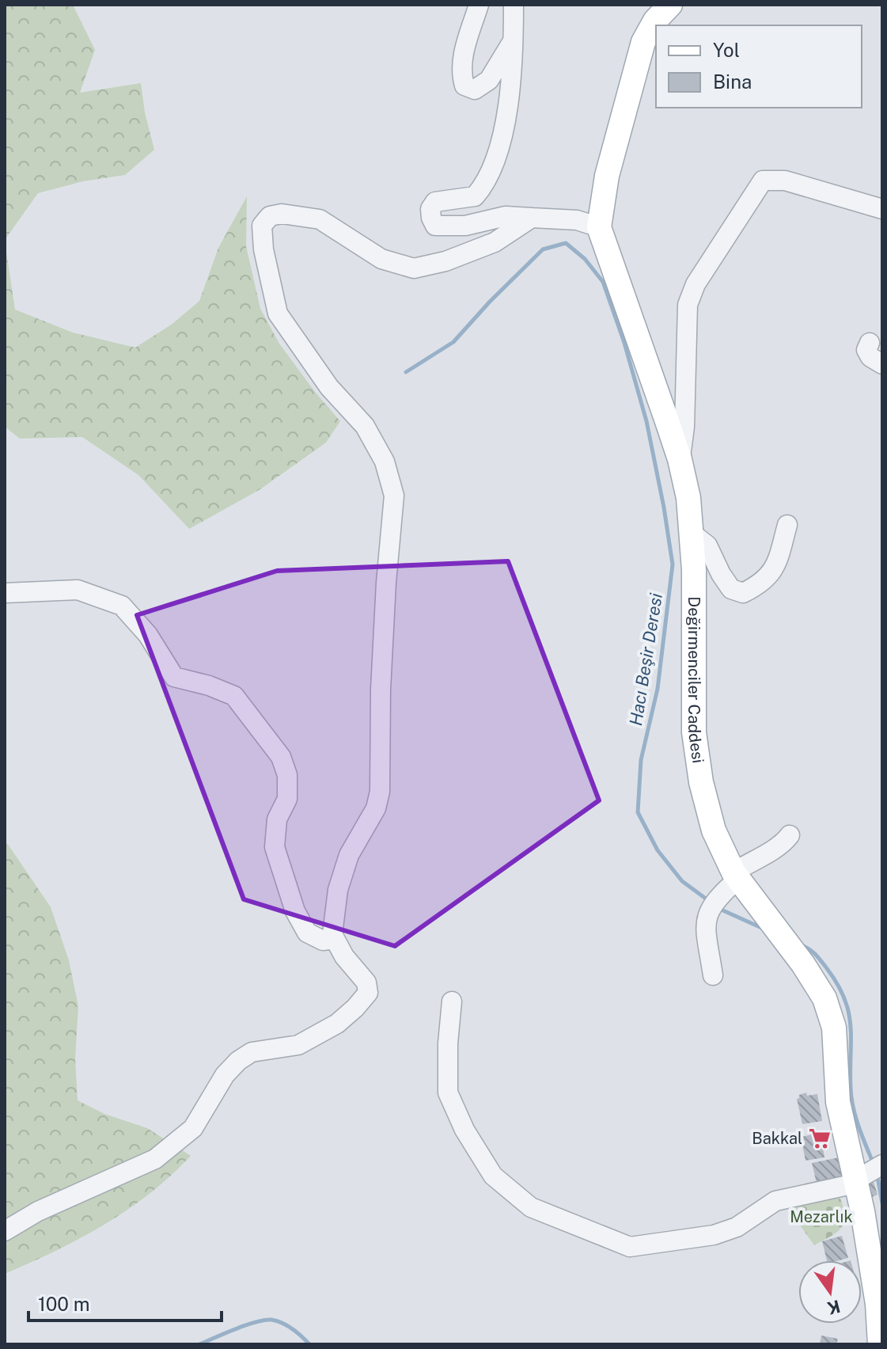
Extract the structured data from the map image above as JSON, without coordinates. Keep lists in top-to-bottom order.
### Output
{
  "streets": {
    "main road": ["Değirmenciler Caddesi"]
  },
  "water": ["Hacı Beşir Deresi"],
  "parks": ["Mezarlık"],
  "places": {
    "supermarket": ["Bakkal"]
  },
  "legend": ["Yol", "Bina"],
  "scale_bar": "100 m",
  "north": "bottom"
}
